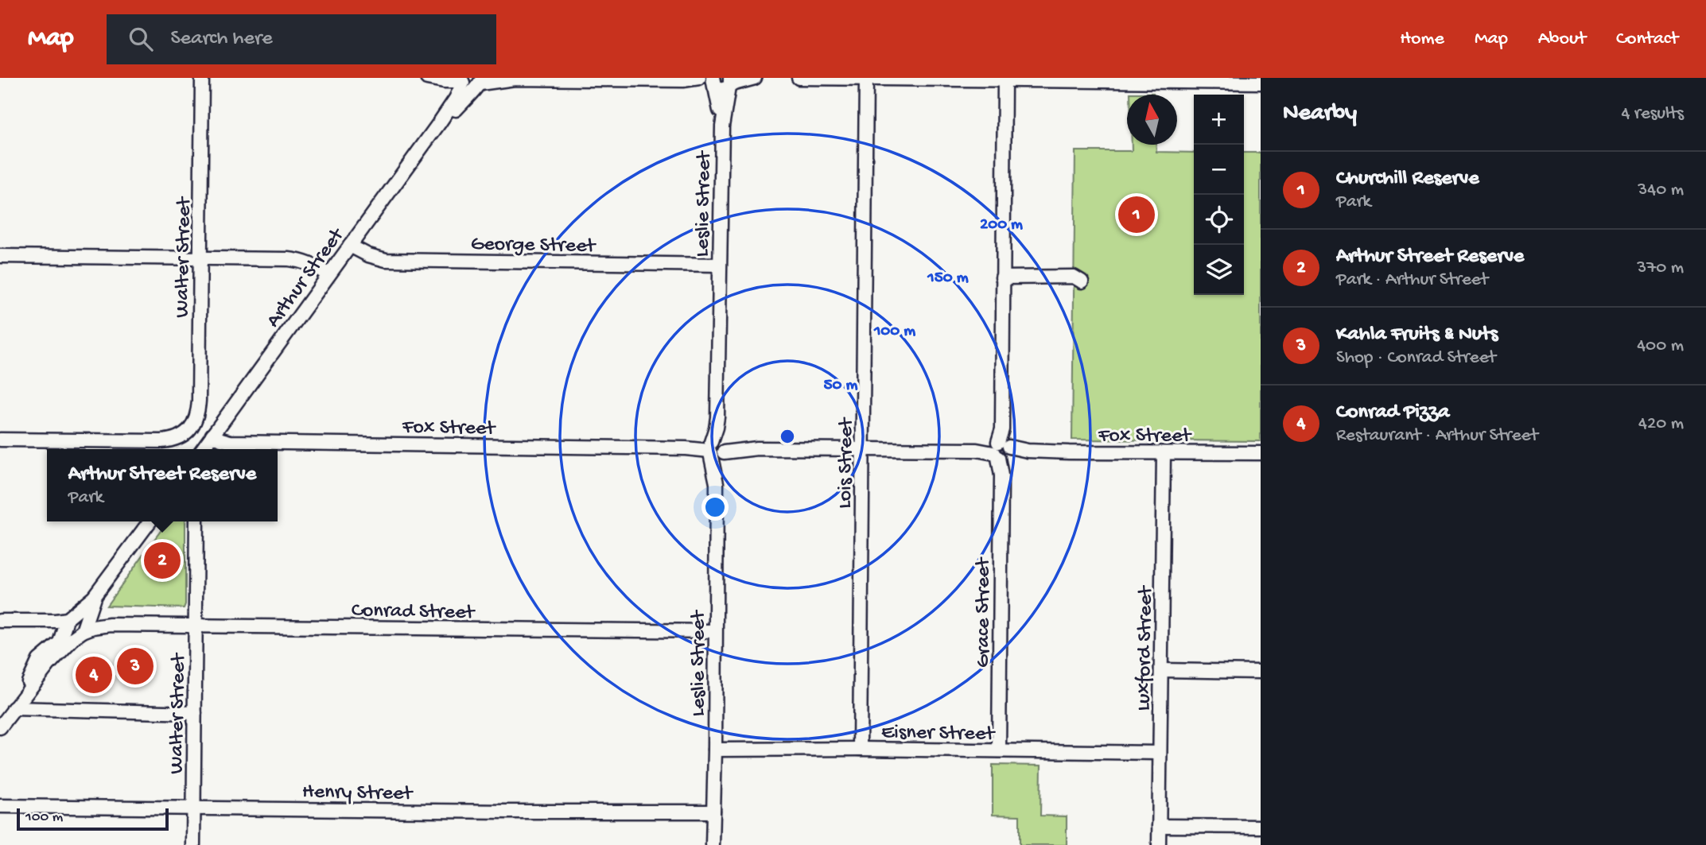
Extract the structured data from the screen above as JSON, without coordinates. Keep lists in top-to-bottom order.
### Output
{
  "streets": {
    "street": [
      "Leslie Street",
      "George Street",
      "Walter Street",
      "Arthur Street",
      "Fox Street",
      "Lois Street",
      "Conrad Street",
      "Grace Street",
      "Luxford Street",
      "Eisner Street",
      "Henry Street"
    ]
  },
  "crossings": [
    ["Leslie Street", "George Street"],
    ["Leslie Street", "Fox Street"],
    ["Leslie Street", "Conrad Street"],
    ["Leslie Street", "Eisner Street"],
    ["Leslie Street", "Henry Street"],
    ["George Street", "Arthur Street"],
    ["Walter Street", "Conrad Street"],
    ["Walter Street", "Henry Street"],
    ["Arthur Street", "Fox Street"],
    ["Fox Street", "Lois Street"],
    ["Fox Street", "Grace Street"],
    ["Fox Street", "Luxford Street"],
    ["Lois Street", "Eisner Street"],
    ["Grace Street", "Eisner Street"],
    ["Luxford Street", "Eisner Street"]
  ],
  "scale_bar": "100 m",
  "north": "top",
  "page": {
    "header": "Map",
    "search": "Search here",
    "nav": [
      "Home",
      "Map",
      "About",
      "Contact"
    ],
    "heading": ["Nearby", "4 results"],
    "map_buttons": ["+", "−"],
    "list": [
      {
        "mark": "1",
        "name": "Churchill Reserve",
        "note": "Park",
        "value": "340 m"
      },
      {
        "mark": "2",
        "name": "Arthur Street Reserve",
        "note": "Park · Arthur Street",
        "value": "370 m"
      },
      {
        "mark": "3",
        "name": "Kahla Fruits & Nuts",
        "note": "Shop · Conrad Street",
        "value": "400 m"
      },
      {
        "mark": "4",
        "name": "Conrad Pizza",
        "note": "Restaurant · Arthur Street",
        "value": "420 m"
      }
    ],
    "pins": [
      "1",
      "2",
      "3",
      "4"
    ],
    "popup": ["Arthur Street Reserve", "Park"],
    "scale": "100 m"
  },
  "rings": [
    "200 m",
    "150 m",
    "100 m",
    "50 m"
  ]
}
